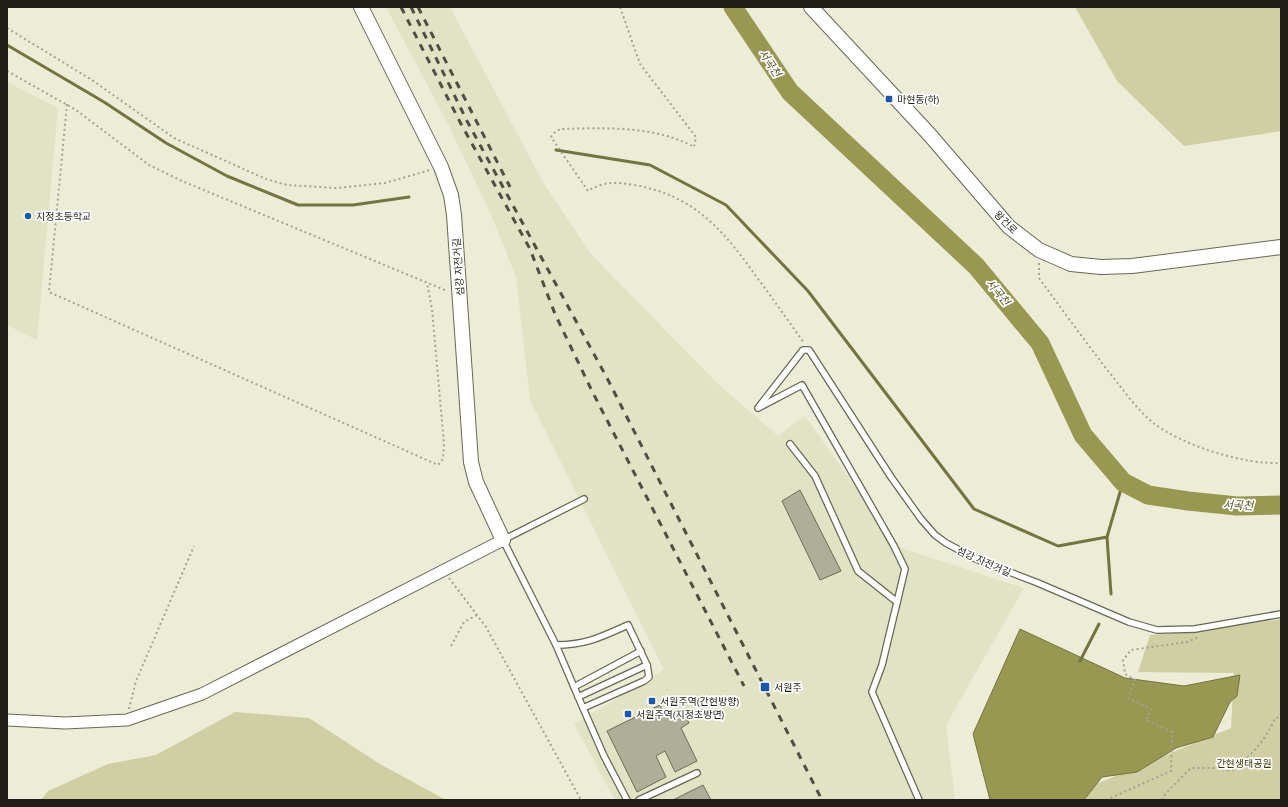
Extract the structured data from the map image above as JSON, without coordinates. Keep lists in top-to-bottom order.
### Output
{
  "streets": {
    "street": ["왕건로", "섬강 자전거길"]
  },
  "water": ["서곡천"],
  "parks": ["간현생태공원"],
  "places": {
    "transit": [
      "마현동(하)",
      "서원주",
      "서원주역(간현방향)",
      "서원주역(지정초방면)"
    ],
    "other": ["지정초등학교"]
  }
}
